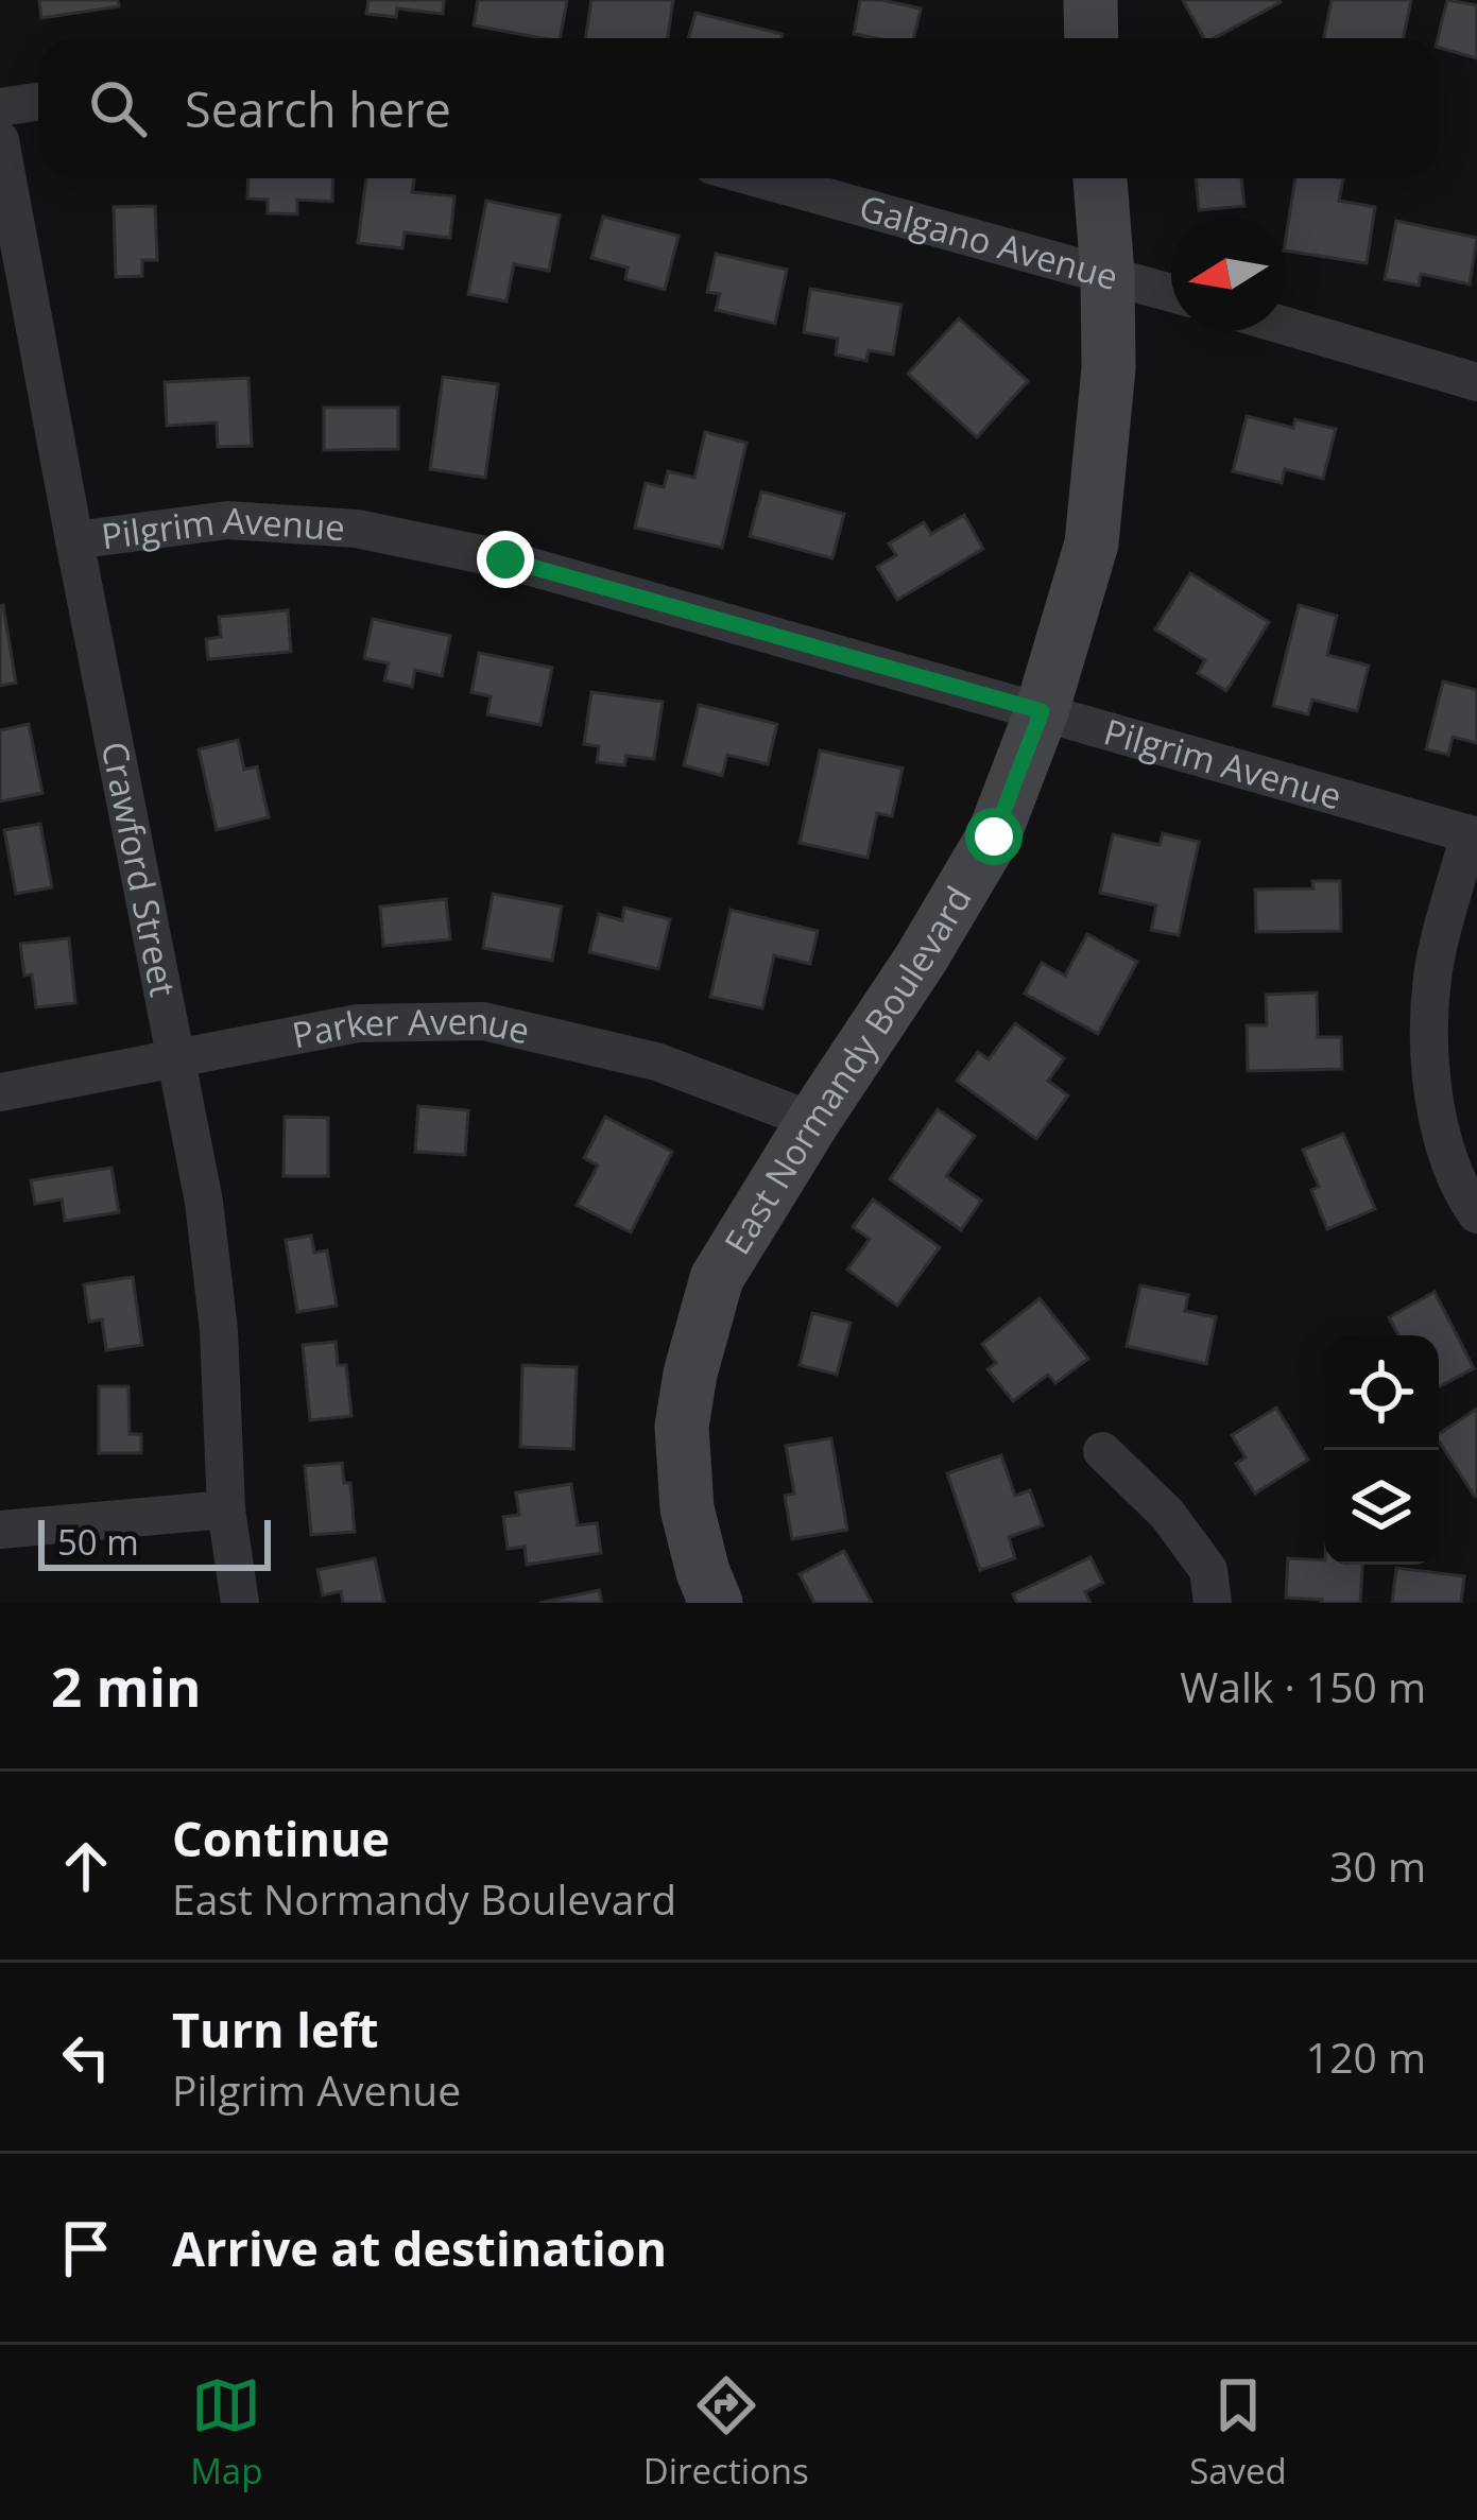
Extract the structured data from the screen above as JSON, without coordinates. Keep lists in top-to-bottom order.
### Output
{
  "streets": {
    "street": [
      "Galgano Avenue",
      "Pilgrim Avenue",
      "Crawford Street",
      "Parker Avenue",
      "East Normandy Boulevard"
    ]
  },
  "crossings": [
    ["Galgano Avenue", "East Normandy Boulevard"],
    ["Pilgrim Avenue", "Crawford Street"],
    ["Pilgrim Avenue", "East Normandy Boulevard"],
    ["Crawford Street", "Parker Avenue"],
    ["Parker Avenue", "East Normandy Boulevard"]
  ],
  "scale_bar": "50 m",
  "north": "left",
  "page": {
    "search": "Search here",
    "scale": "50 m",
    "heading": ["2 min", "Walk · 150 m"],
    "list": [
      ["Continue", "East Normandy Boulevard", "30 m"],
      ["Turn left", "Pilgrim Avenue", "120 m"],
      "Arrive at destination"
    ],
    "nav": ["Map", "Directions", "Saved"]
  }
}
